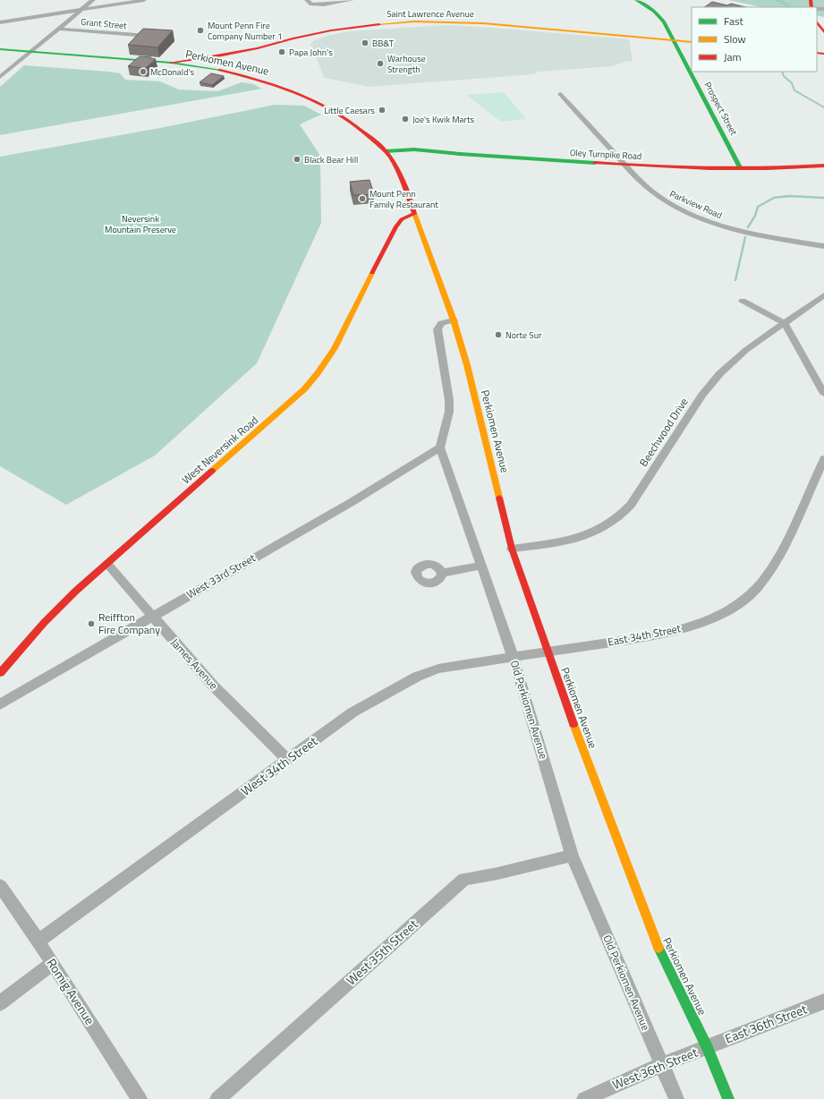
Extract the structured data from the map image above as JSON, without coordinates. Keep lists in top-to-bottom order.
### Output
{
  "streets": {
    "main road": [
      "Saint Lawrence Avenue",
      "Perkiomen Avenue",
      "Prospect Street",
      "Oley Turnpike Road",
      "West Neversink Road"
    ],
    "street": [
      "Grant Street",
      "Parkview Road",
      "Beechwood Drive",
      "West 33rd Street",
      "East 34th Street",
      "James Avenue",
      "Old Perkiomen Avenue",
      "West 34th Street",
      "West 35th Street",
      "Romig Avenue",
      "East 36th Street",
      "West 36th Street"
    ]
  },
  "crossings": [
    ["Saint Lawrence Avenue", "Perkiomen Avenue"],
    ["Saint Lawrence Avenue", "Prospect Street"],
    ["Perkiomen Avenue", "Oley Turnpike Road"],
    ["Perkiomen Avenue", "Beechwood Drive"],
    ["Perkiomen Avenue", "West Neversink Road"],
    ["Perkiomen Avenue", "East 34th Street"],
    ["Perkiomen Avenue", "West 34th Street"],
    ["Perkiomen Avenue", "East 36th Street"],
    ["Perkiomen Avenue", "West 36th Street"],
    ["Prospect Street", "Oley Turnpike Road"],
    ["Oley Turnpike Road", "Parkview Road"],
    ["West Neversink Road", "James Avenue"],
    ["West 33rd Street", "James Avenue"],
    ["West 33rd Street", "Old Perkiomen Avenue"],
    ["East 34th Street", "West 34th Street"],
    ["James Avenue", "West 34th Street"],
    ["Old Perkiomen Avenue", "West 34th Street"],
    ["Old Perkiomen Avenue", "West 35th Street"],
    ["Old Perkiomen Avenue", "West 36th Street"],
    ["West 34th Street", "Romig Avenue"],
    ["East 36th Street", "West 36th Street"]
  ],
  "parks": ["Neversink Mountain Preserve"],
  "places": [
    "Mount Penn Fire Company Number 1",
    "BB&T",
    "Papa John's",
    "Warhouse Strength",
    "McDonald's",
    "Little Caesars",
    "Joe's Kwik Marts",
    "Black Bear Hill",
    "Mount Penn Family Restaurant",
    "Norte Sur",
    "Reiffton Fire Company"
  ],
  "legend": ["Fast", "Slow", "Jam"]
}
